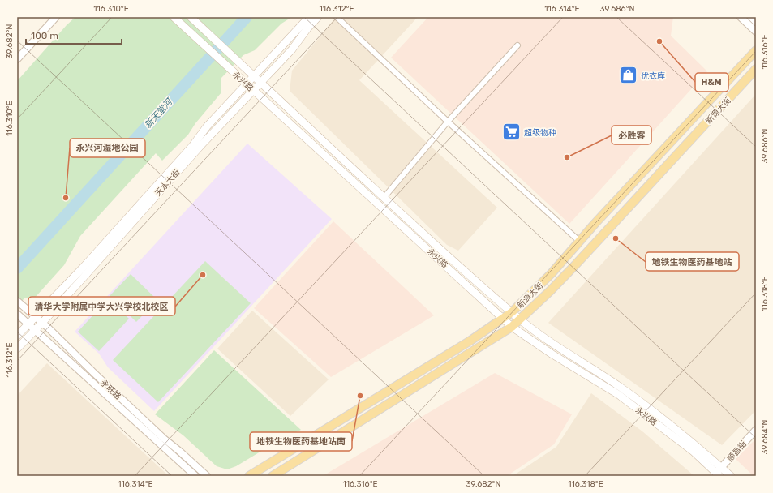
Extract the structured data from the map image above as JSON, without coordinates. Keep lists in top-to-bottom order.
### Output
{
  "streets": {
    "main road": ["永兴路", "新源大街", "天水大街"],
    "street": ["永旺路", "顺昌街"]
  },
  "crossings": [
    ["永兴路", "新源大街"],
    ["永兴路", "天水大街"],
    ["永兴路", "顺昌街"],
    ["天水大街", "永旺路"]
  ],
  "water": ["新天堂河"],
  "places": {
    "other": [
      "H&M",
      "必胜客",
      "永兴河湿地公园",
      "地铁生物医药基地站",
      "清华大学附属中学大兴学校北校区",
      "地铁生物医药基地站南"
    ],
    "shop": ["优衣库"],
    "supermarket": ["超级物种"]
  },
  "scale_bar": "100 m",
  "coordinates": [
    "116.310°E",
    "116.312°E",
    "116.314°E",
    "39.686°N",
    "39.682°N",
    "116.316°E",
    "116.318°E",
    "39.684°N"
  ]
}
